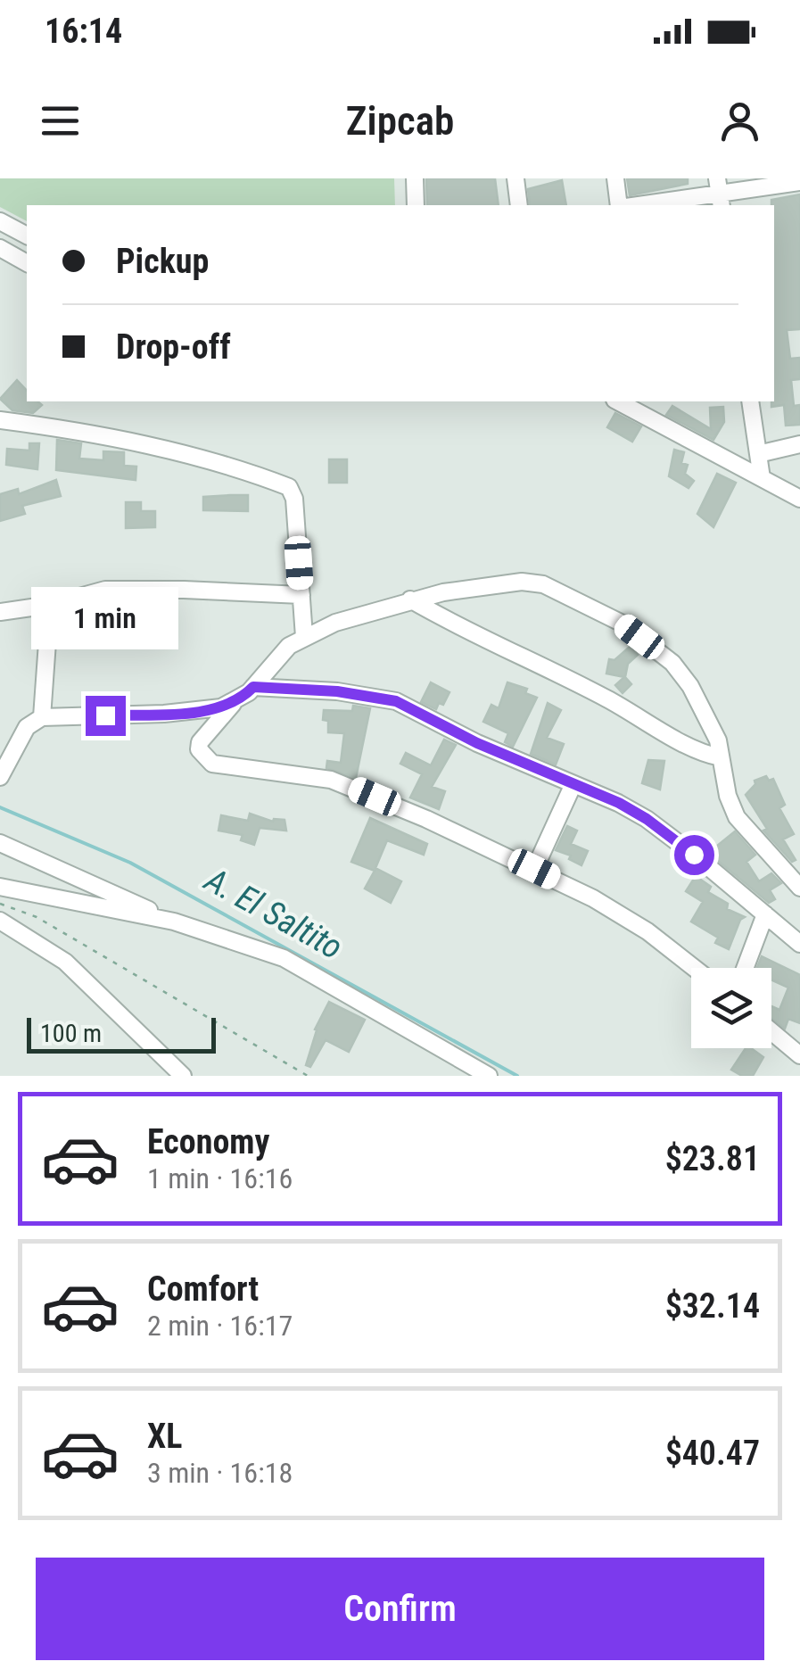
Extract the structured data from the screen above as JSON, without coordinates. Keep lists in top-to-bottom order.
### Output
{
  "water": ["A. El Saltito"],
  "scale_bar": "100 m",
  "page": {
    "status": "16:14",
    "header": "Zipcab",
    "banner": ["Pickup", "Drop-off"],
    "bubble": "1 min",
    "scale": "100 m",
    "list": [
      {
        "name": "Economy",
        "note": "1 min · 16:16",
        "value": "$23.81"
      },
      {
        "name": "Comfort",
        "note": "2 min · 16:17",
        "value": "$32.14"
      },
      {
        "name": "XL",
        "note": "3 min · 16:18",
        "value": "$40.47"
      }
    ],
    "buttons": "Confirm"
  }
}
